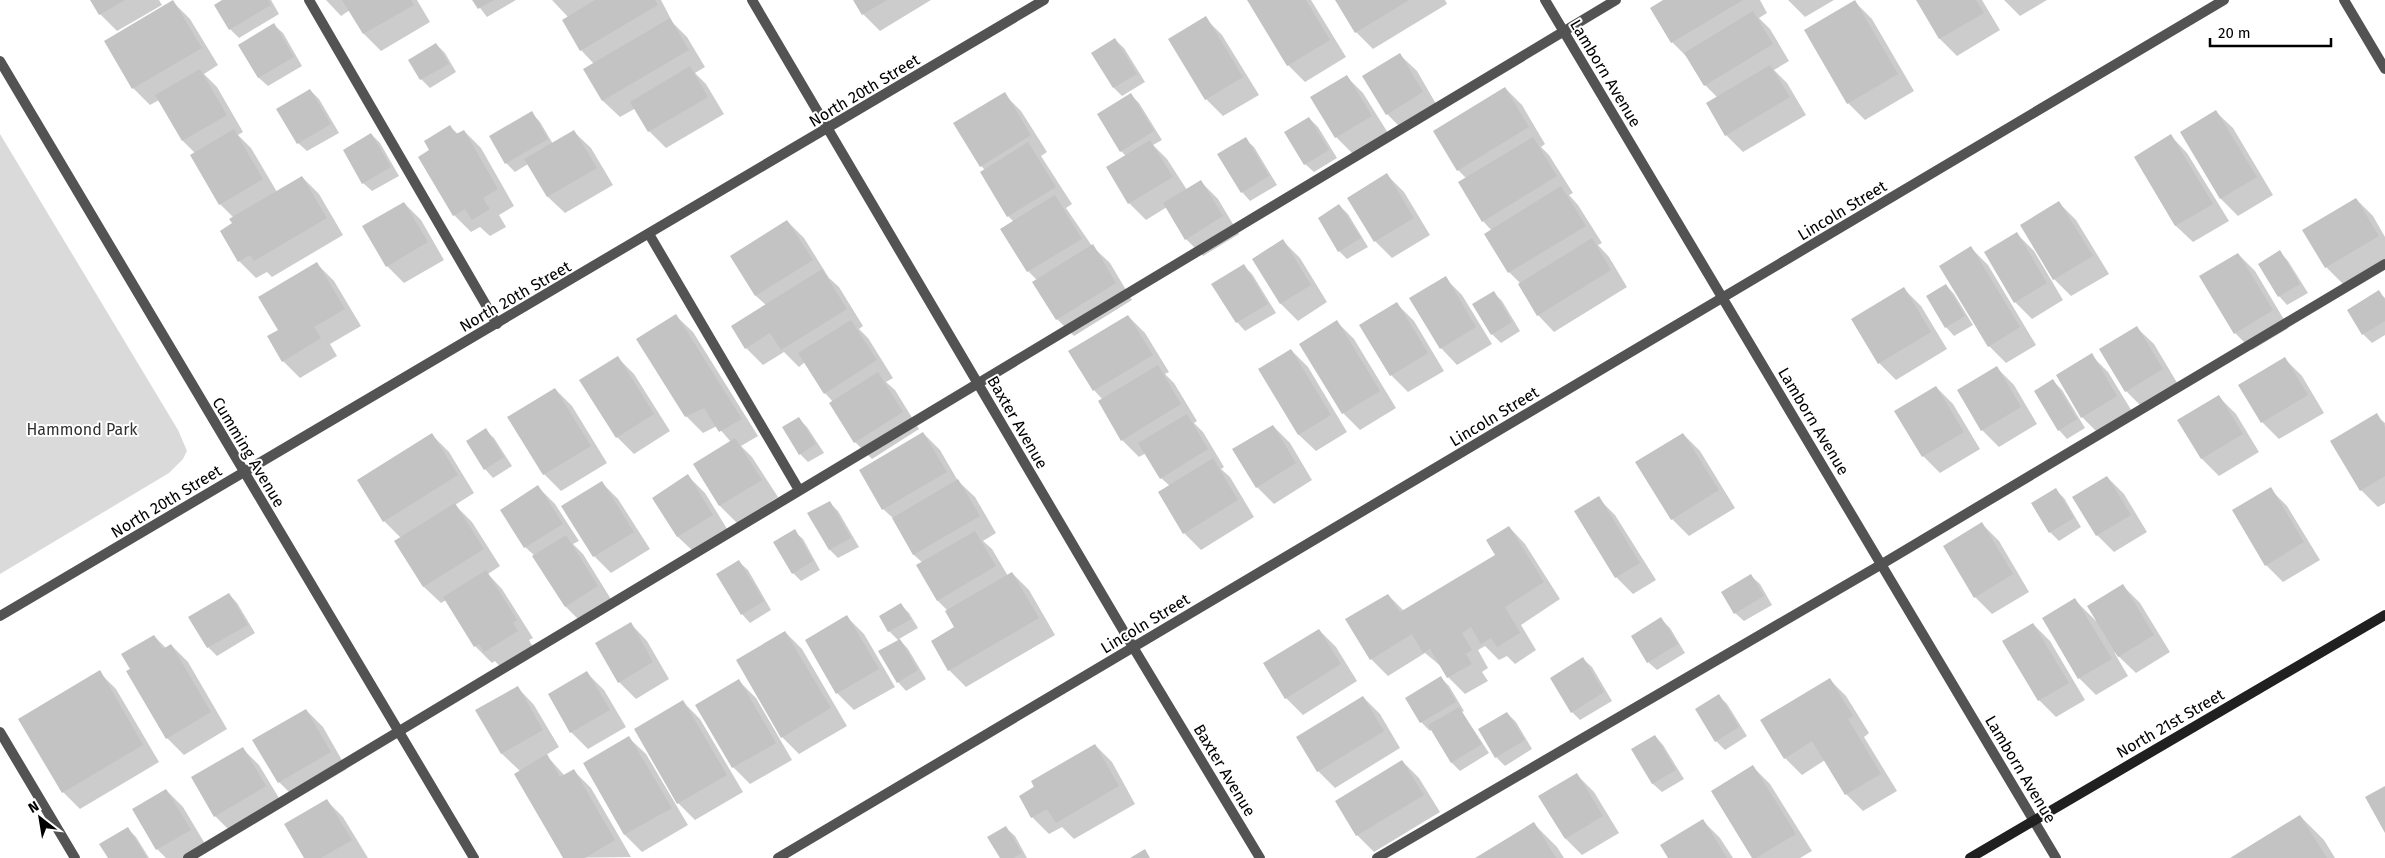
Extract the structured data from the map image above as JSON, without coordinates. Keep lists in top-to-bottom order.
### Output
{
  "streets": {
    "street": [
      "Lamborn Avenue",
      "North 20th Street",
      "Lincoln Street",
      "Baxter Avenue",
      "Cumming Avenue",
      "North 21st Street"
    ]
  },
  "crossings": [
    ["Lamborn Avenue", "Lincoln Street"],
    ["Lamborn Avenue", "North 21st Street"],
    ["North 20th Street", "Baxter Avenue"],
    ["North 20th Street", "Cumming Avenue"],
    ["Lincoln Street", "Baxter Avenue"]
  ],
  "parks": ["Hammond Park"],
  "scale_bar": "20 m",
  "north": "top left"
}
